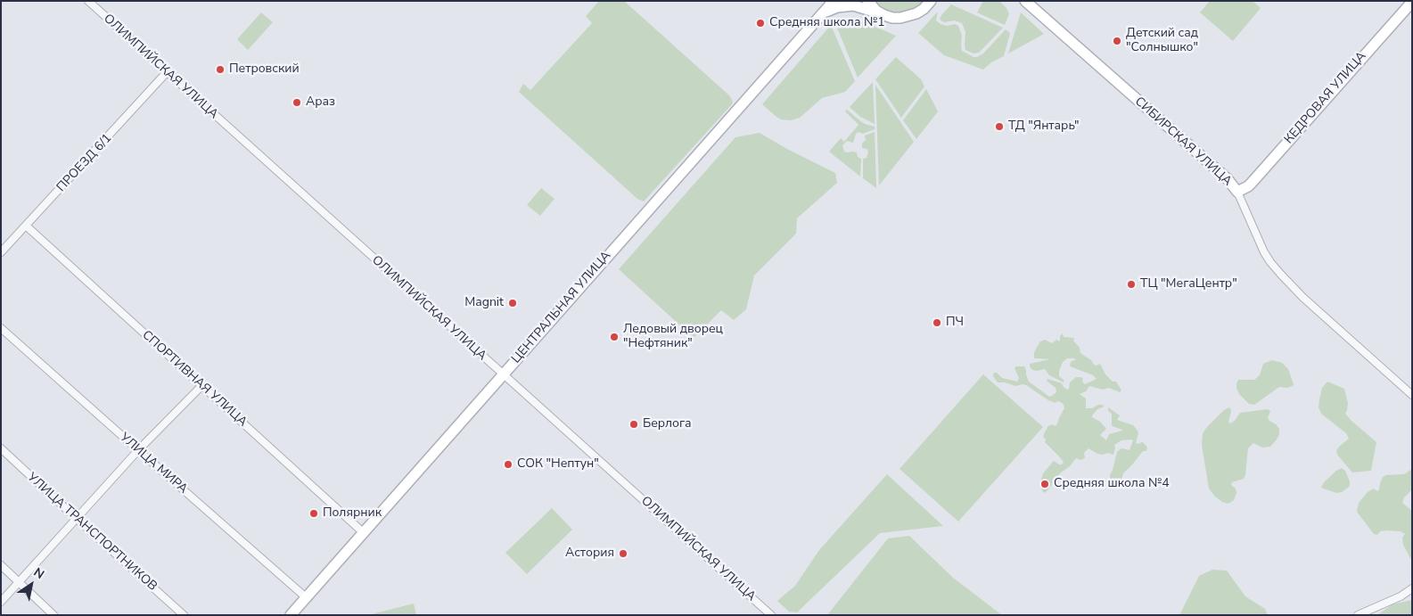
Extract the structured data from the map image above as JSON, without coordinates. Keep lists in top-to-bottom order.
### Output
{
  "streets": {
    "street": [
      "ОЛИМПИЙСКАЯ УЛИЦА",
      "КЕДРОВАЯ УЛИЦА",
      "СИБИРСКАЯ УЛИЦА",
      "ПРОЕЗД 6/1",
      "ЦЕНТРАЛЬНАЯ УЛИЦА",
      "СПОРТИВНАЯ УЛИЦА",
      "УЛИЦА МИРА",
      "УЛИЦА ТРАНСПОРТНИКОВ"
    ]
  },
  "crossings": [
    ["ОЛИМПИЙСКАЯ УЛИЦА", "ПРОЕЗД 6/1"],
    ["ОЛИМПИЙСКАЯ УЛИЦА", "ЦЕНТРАЛЬНАЯ УЛИЦА"],
    ["КЕДРОВАЯ УЛИЦА", "СИБИРСКАЯ УЛИЦА"],
    ["ПРОЕЗД 6/1", "СПОРТИВНАЯ УЛИЦА"],
    ["ЦЕНТРАЛЬНАЯ УЛИЦА", "СПОРТИВНАЯ УЛИЦА"],
    ["ЦЕНТРАЛЬНАЯ УЛИЦА", "УЛИЦА МИРА"]
  ],
  "places": [
    "Средняя школа №1",
    "Детский сад \"Солнышко\"",
    "Петровский",
    "Араз",
    "ТД \"Янтарь\"",
    "ТЦ \"МегаЦентр\"",
    "Magnit",
    "ПЧ",
    "Ледовый дворец \"Нефтяник\"",
    "Берлога",
    "СОК \"Нептун\"",
    "Средняя школа №4",
    "Полярник",
    "Астория"
  ],
  "north": "top right"
}
